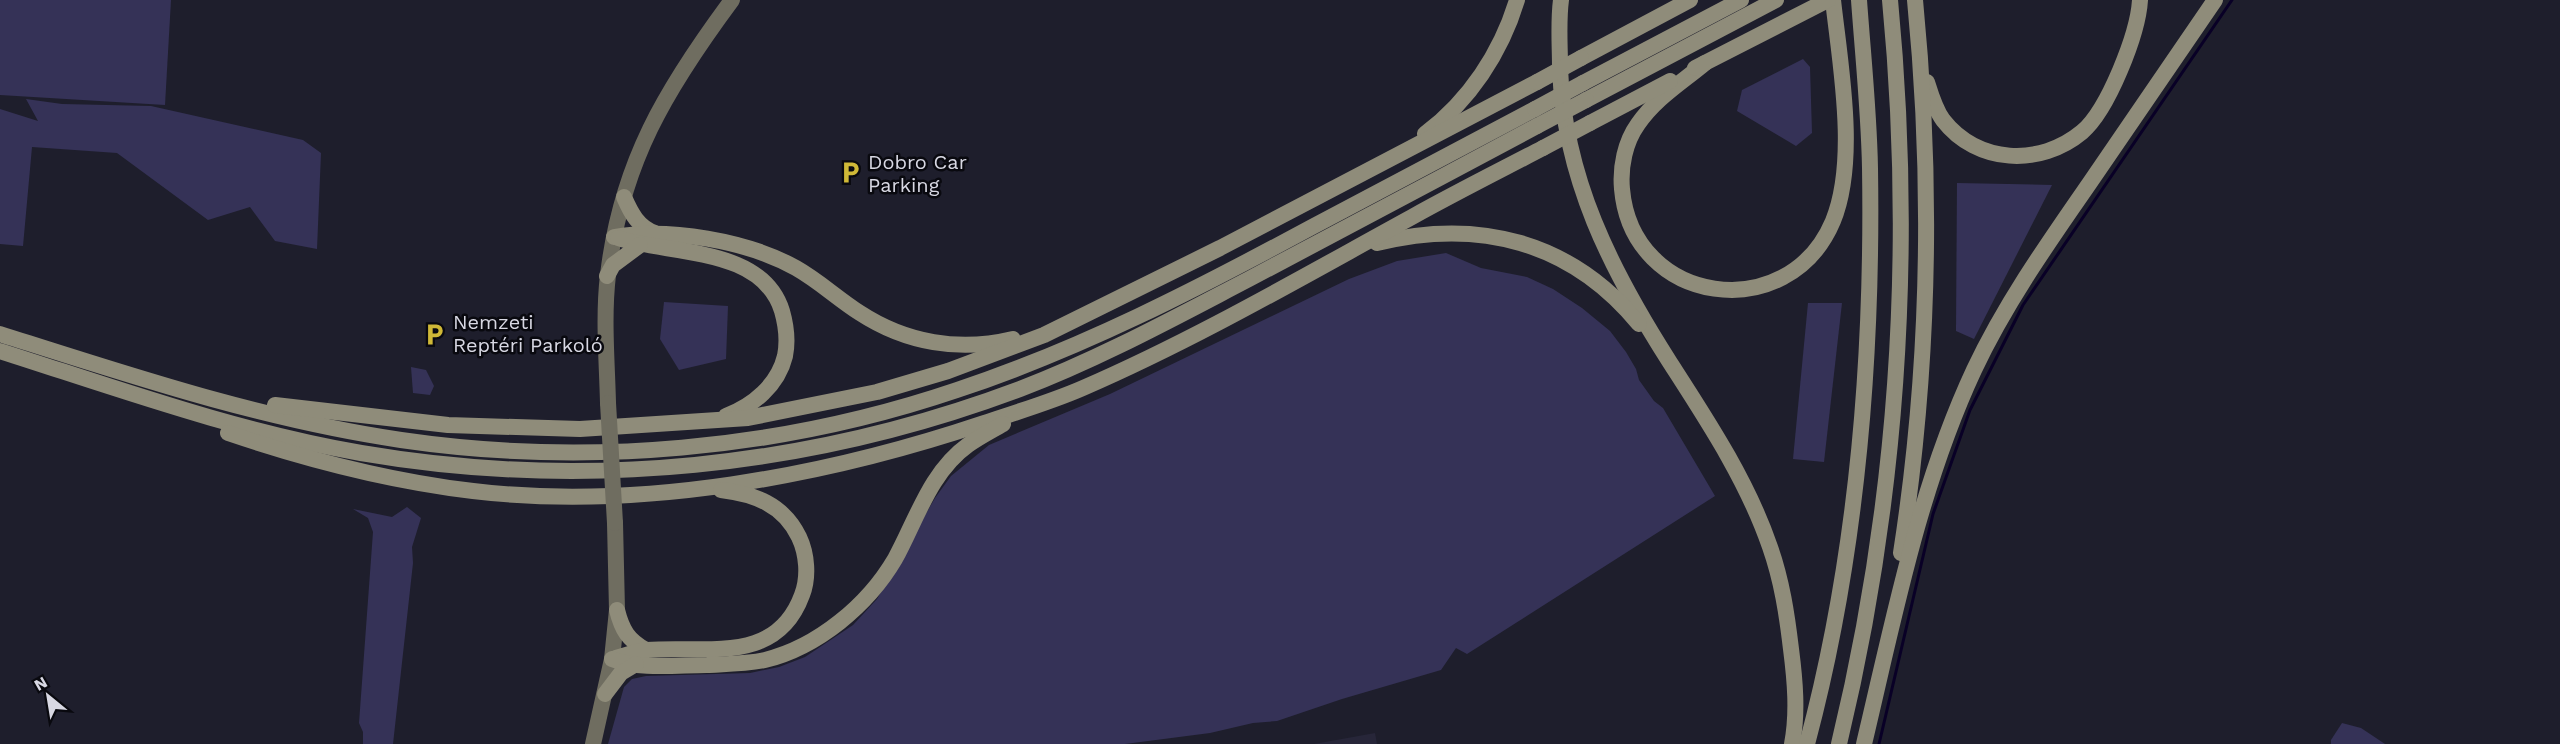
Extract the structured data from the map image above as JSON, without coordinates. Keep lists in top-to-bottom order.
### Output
{
  "places": {
    "parking": ["Dobro Car Parking", "Nemzeti Reptéri Parkoló"]
  },
  "north": "top left"
}
